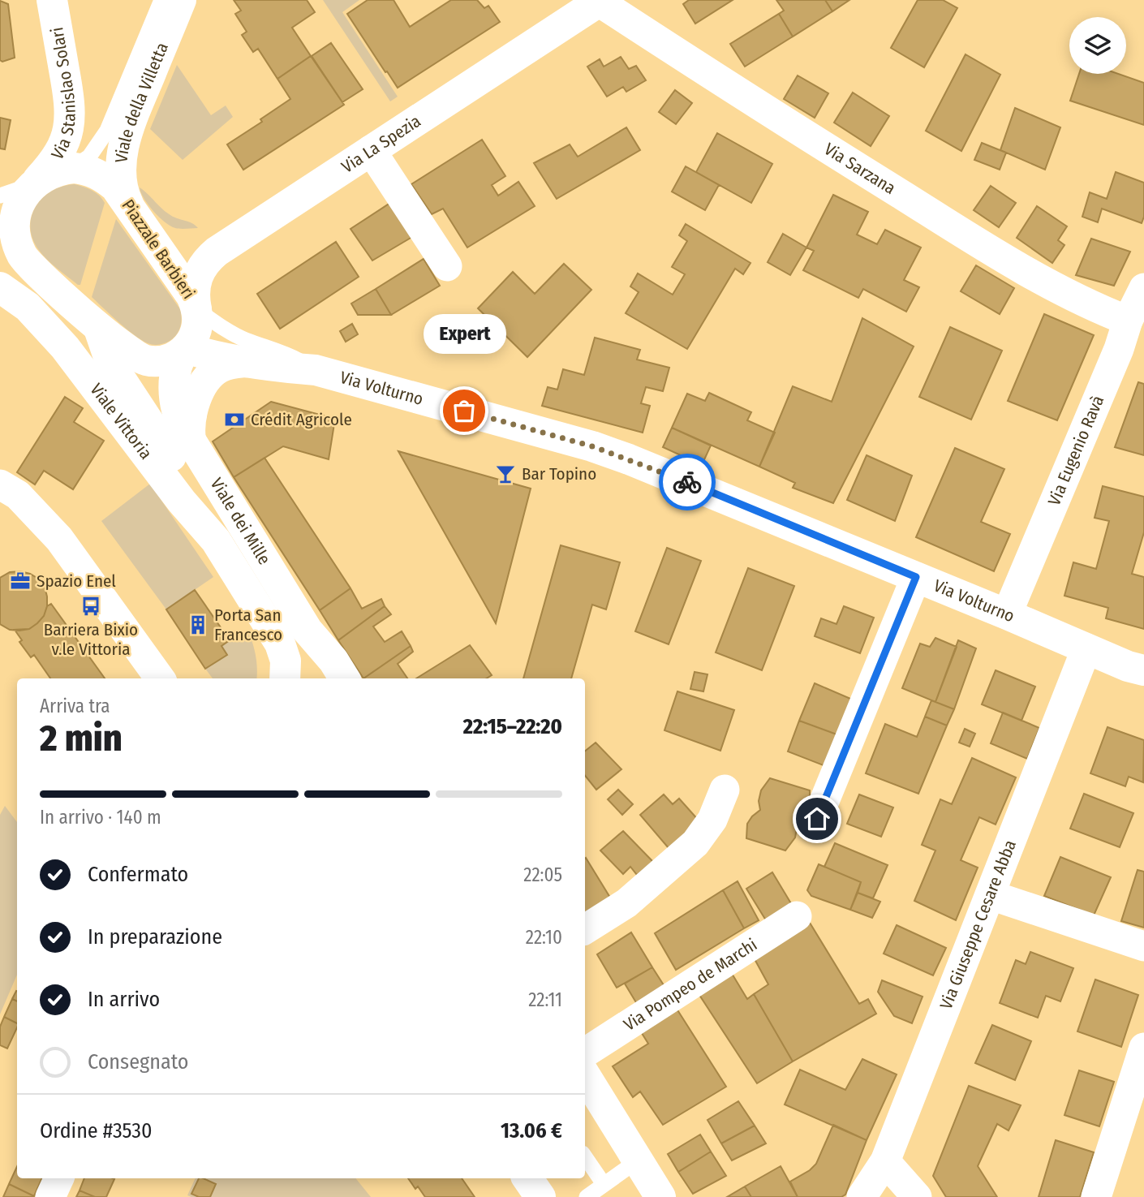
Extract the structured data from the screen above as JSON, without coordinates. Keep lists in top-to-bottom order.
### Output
{
  "streets": {
    "main road": [
      "Via Stanislao Solari",
      "Viale della Villetta",
      "Via La Spezia",
      "Piazzale Barbieri",
      "Via Volturno",
      "Viale Vittoria",
      "Viale dei Mille"
    ],
    "street": [
      "Via Sarzana",
      "Via Eugenio Ravà",
      "Via Giuseppe Cesare Abba",
      "Via Pompeo de Marchi"
    ]
  },
  "crossings": [
    ["Via Stanislao Solari", "Piazzale Barbieri"],
    ["Viale della Villetta", "Piazzale Barbieri"],
    ["Via La Spezia", "Via Sarzana"],
    ["Via La Spezia", "Piazzale Barbieri"],
    ["Via Sarzana", "Via Eugenio Ravà"],
    ["Piazzale Barbieri", "Via Volturno"],
    ["Piazzale Barbieri", "Viale dei Mille"],
    ["Via Volturno", "Via Eugenio Ravà"],
    ["Via Volturno", "Viale dei Mille"],
    ["Via Volturno", "Via Giuseppe Cesare Abba"]
  ],
  "places": {
    "other": ["Expert"],
    "bank": ["Crédit Agricole"],
    "bar": ["Bar Topino"],
    "office": ["Spazio Enel"],
    "bus stop": ["Barriera Bixio v.le Vittoria"],
    "building": ["Porta San Francesco"]
  },
  "page": {
    "bubble": "Expert",
    "heading": ["2 min", "Arriva tra", "22:15–22:20"],
    "panel": ["Ordine #3530", "13.06 €"],
    "bar": "In arrivo · 140 m",
    "list": [
      ["Confermato", "22:05"],
      ["In preparazione", "22:10"],
      ["In arrivo", "22:11"],
      "Consegnato"
    ]
  }
}
